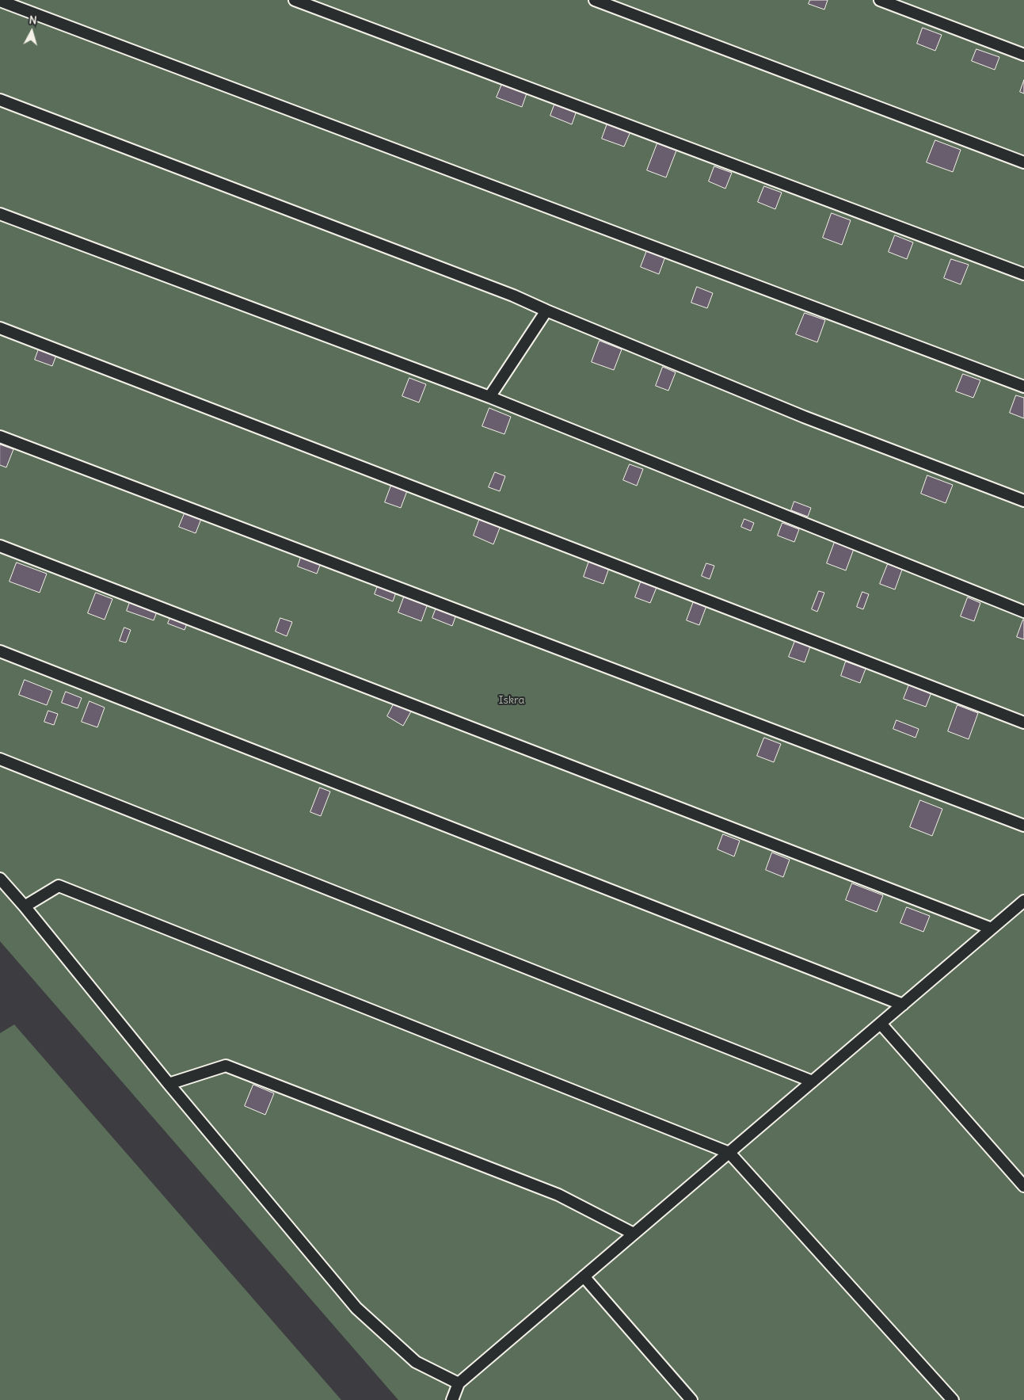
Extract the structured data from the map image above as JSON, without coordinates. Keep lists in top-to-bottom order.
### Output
{
  "parks": ["Iskra"],
  "north": "top"
}
